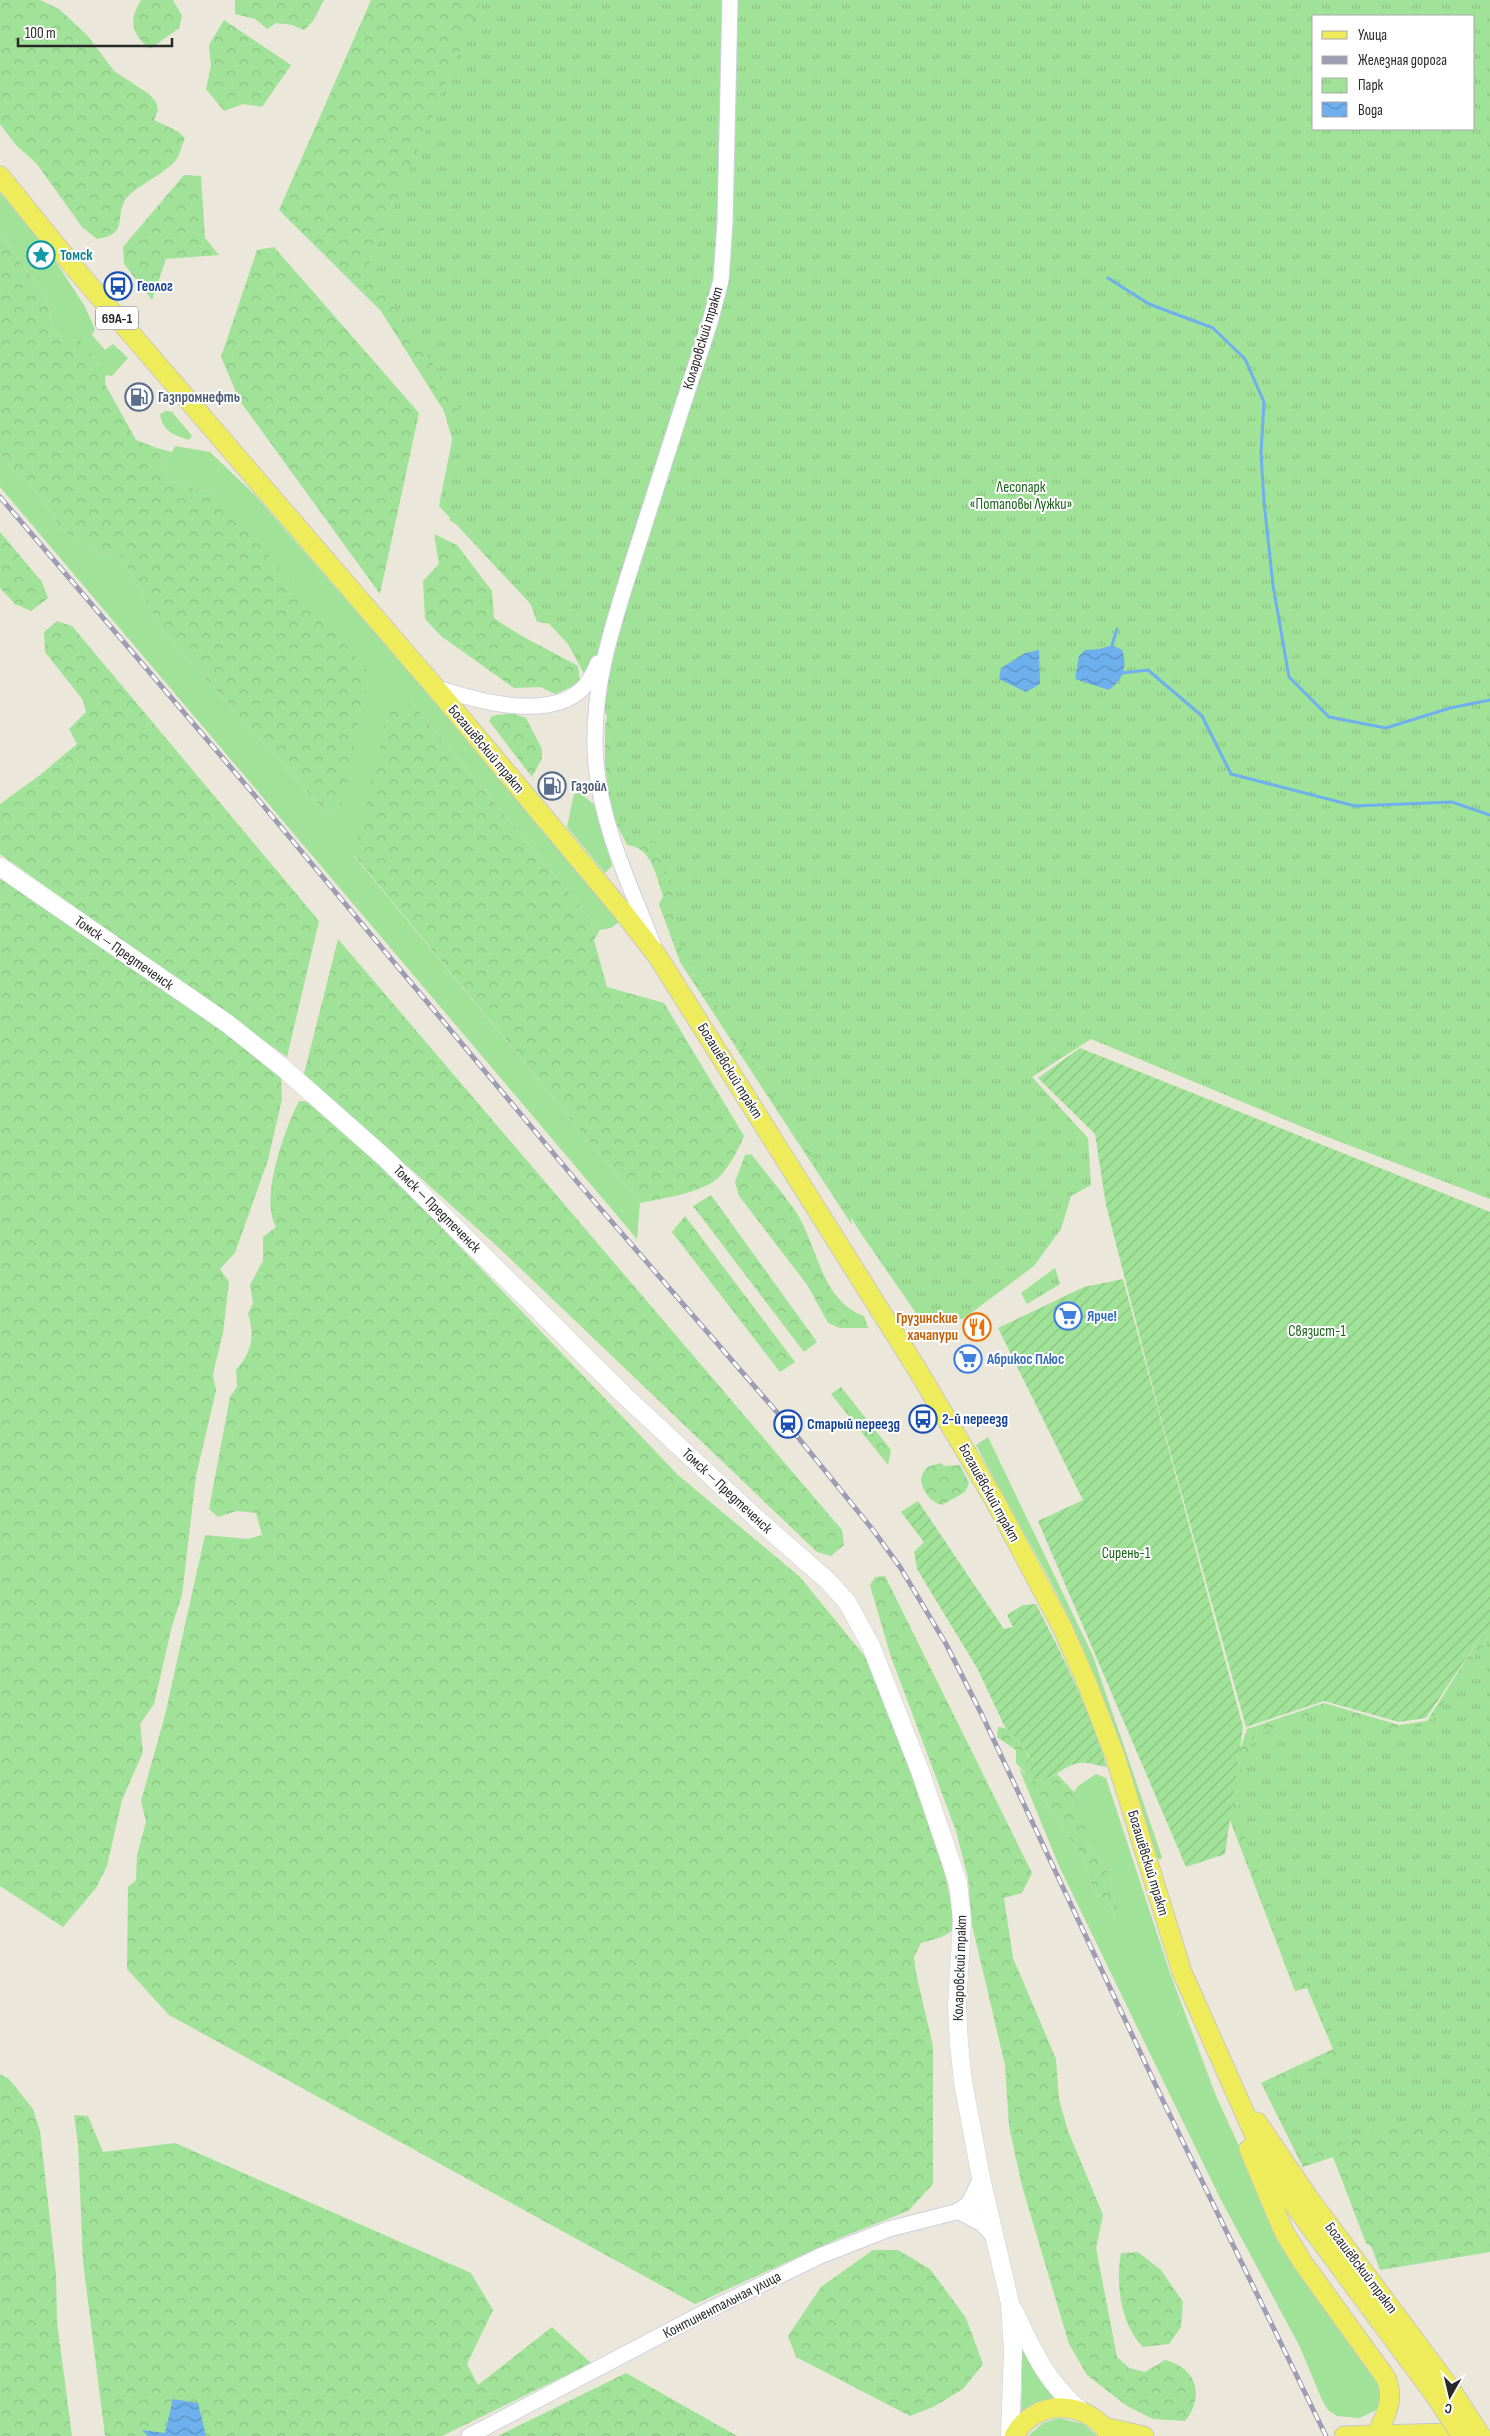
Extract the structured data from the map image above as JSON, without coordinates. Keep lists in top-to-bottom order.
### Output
{
  "streets": {
    "main road": [
      "69А-1",
      "Коларовский тракт",
      "Богашёвский тракт",
      "Томск — Предтеченск"
    ],
    "street": ["Континентальная улица"]
  },
  "crossings": [
    ["Коларовский тракт", "Томск — Предтеченск"],
    ["Коларовский тракт", "Континентальная улица"]
  ],
  "parks": ["Лесопарк «Потаповы Лужки»", "Связист-1", "Сирень-1"],
  "places": {
    "place": ["Томск"],
    "bus stop": ["Геолог", "2-й переезд"],
    "fuel station": ["Газпромнефть", "Газойл"],
    "supermarket": ["Ярче!", "Абрикос Плюс"],
    "restaurant": ["Грузинские хачапури"],
    "station": ["Старый переезд"]
  },
  "legend": [
    "Улица",
    "Железная дорога",
    "Парк",
    "Вода"
  ],
  "scale_bar": "100 m",
  "north": "bottom"
}
